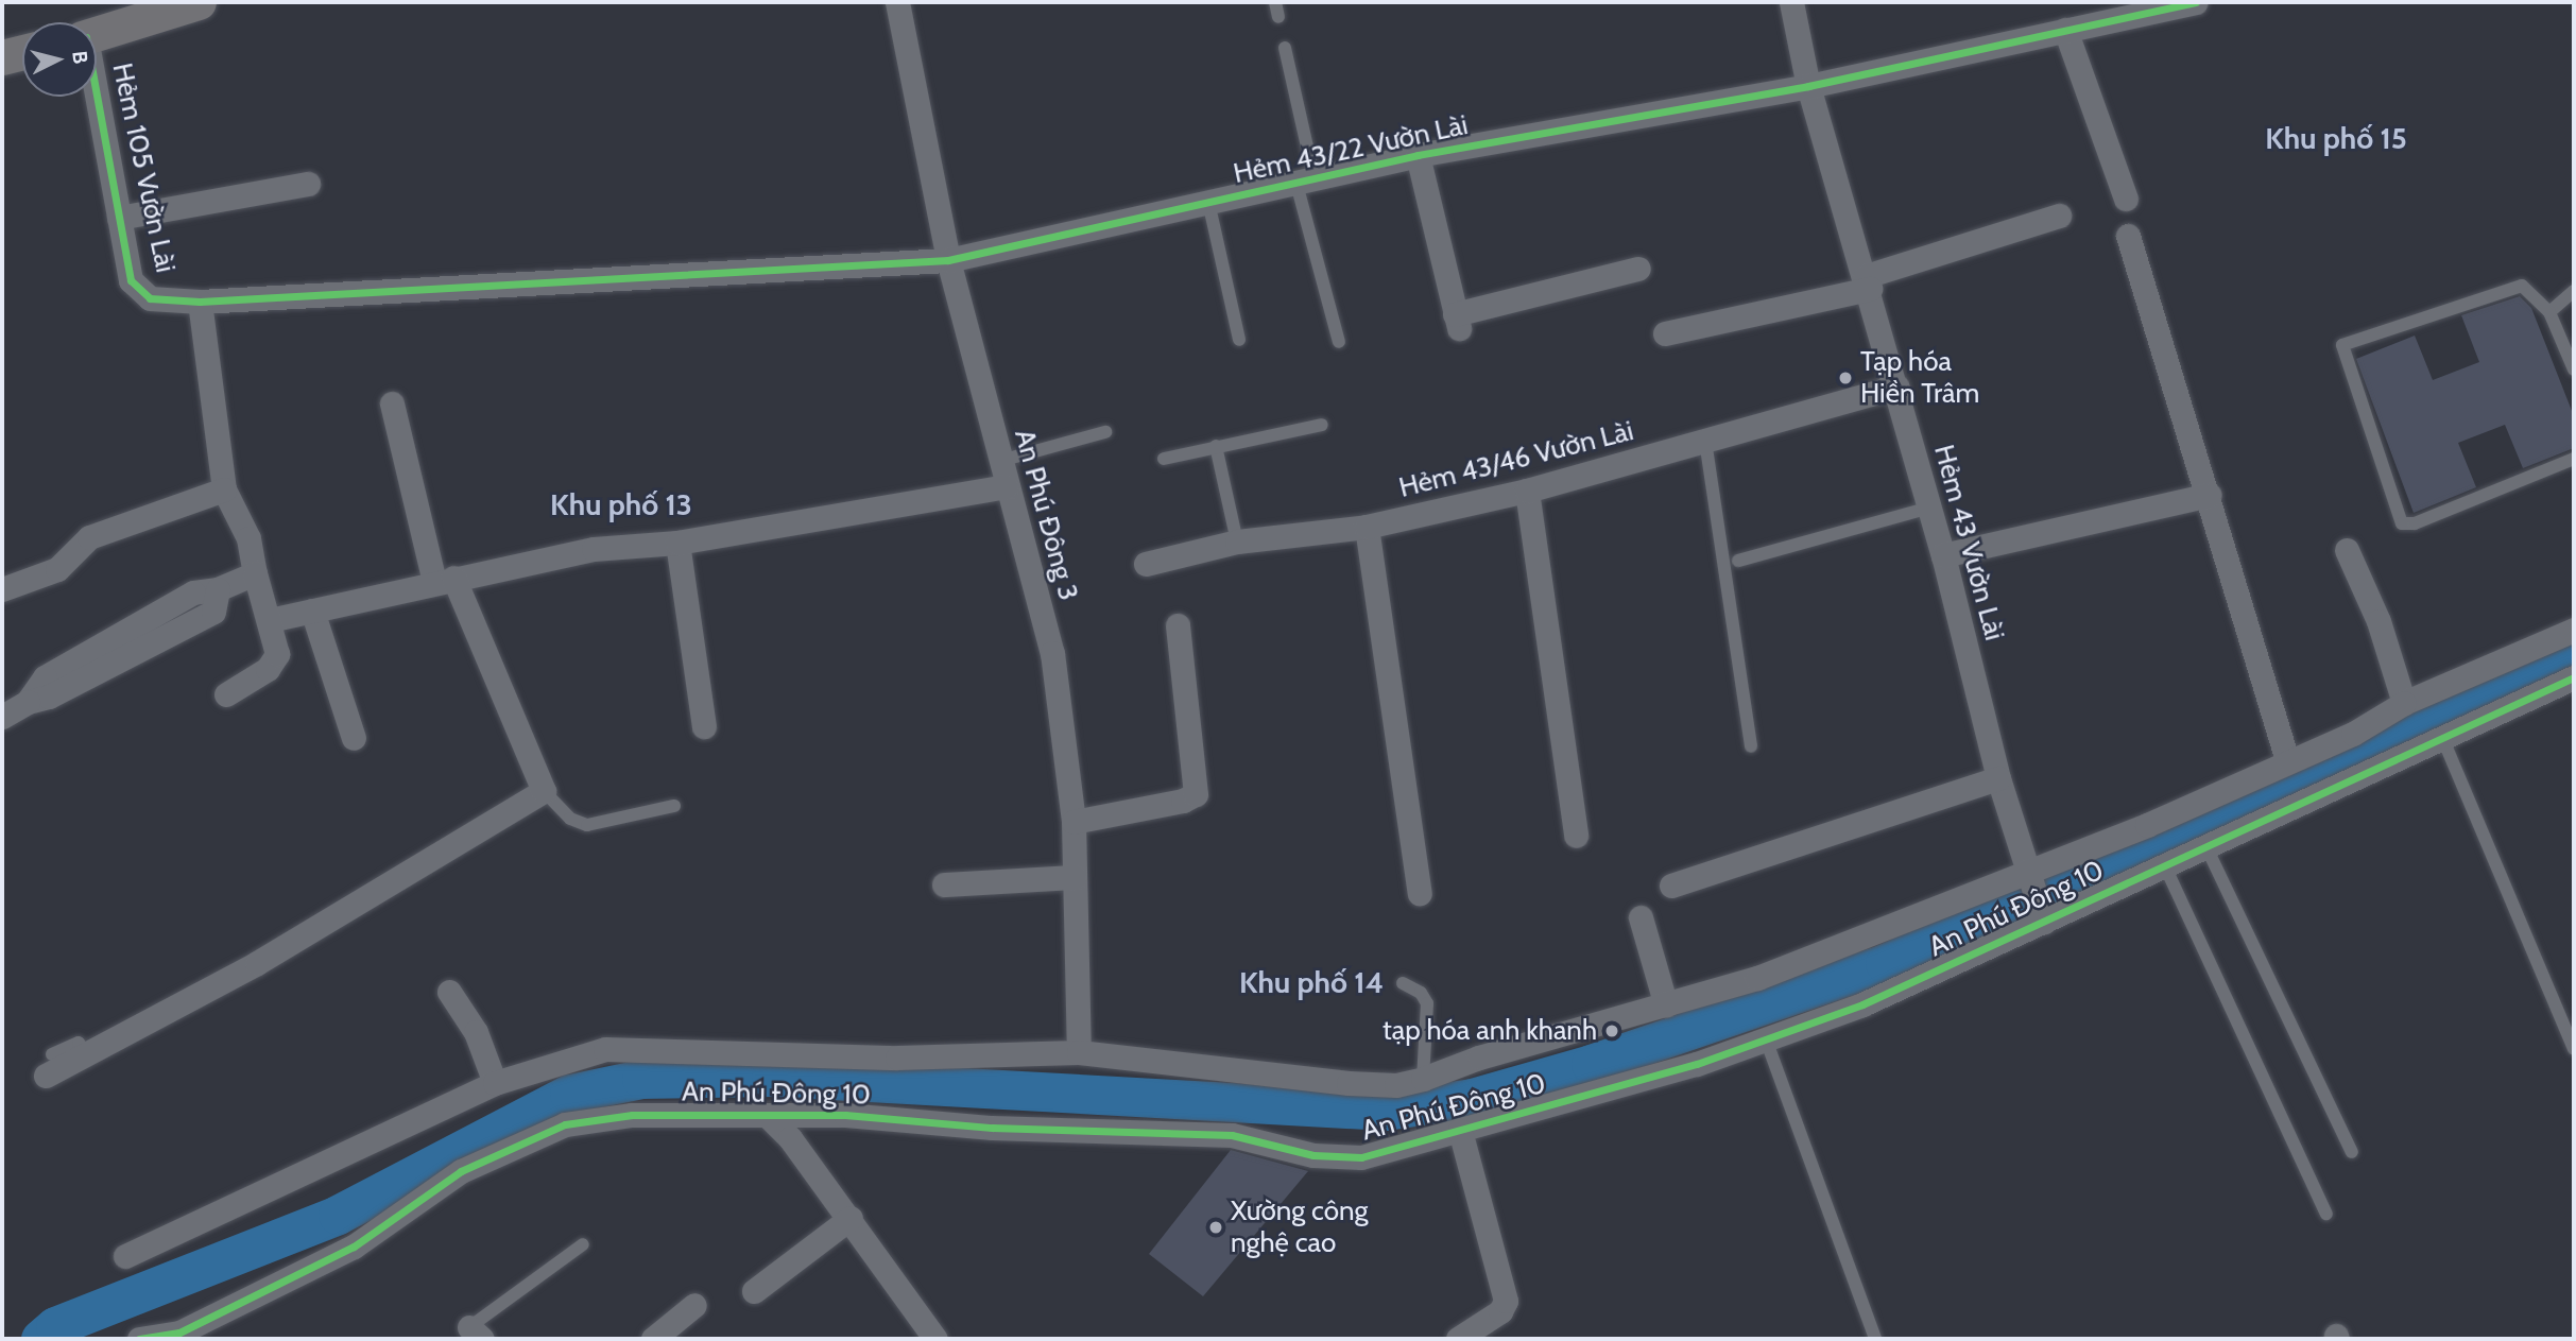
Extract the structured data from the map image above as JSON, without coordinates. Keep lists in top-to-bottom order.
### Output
{
  "streets": {
    "street": [
      "Hẻm 43/22 Vườn Lài",
      "Hẻm 105 Vườn Lài",
      "Hẻm 43/46 Vườn Lài",
      "An Phú Đông 3",
      "Hẻm 43 Vườn Lài",
      "An Phú Đông 10"
    ]
  },
  "crossings": [
    ["Hẻm 43/22 Vườn Lài", "Hẻm 105 Vườn Lài"],
    ["Hẻm 43/22 Vườn Lài", "An Phú Đông 3"],
    ["Hẻm 43/22 Vườn Lài", "Hẻm 43 Vườn Lài"],
    ["Hẻm 43/46 Vườn Lài", "Hẻm 43 Vườn Lài"],
    ["Hẻm 43 Vườn Lài", "An Phú Đông 10"]
  ],
  "districts": ["Khu phố 15", "Khu phố 13", "Khu phố 14"],
  "places": ["Tạp hóa Hiền Trâm", "tạp hóa anh khanh", "Xường công nghệ cao"],
  "north": "right"
}
